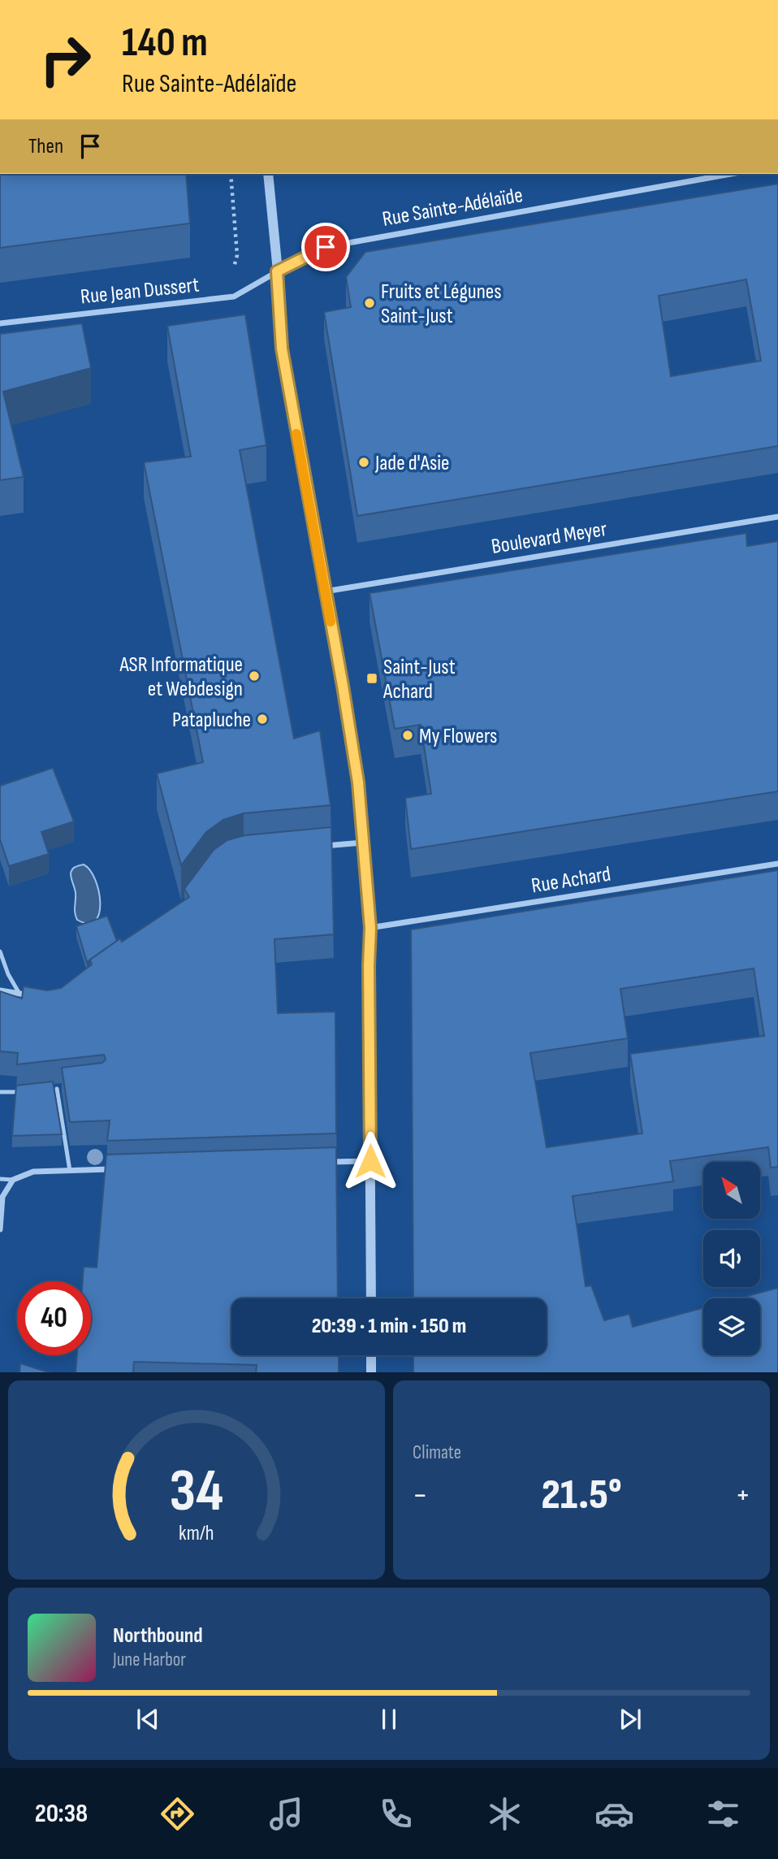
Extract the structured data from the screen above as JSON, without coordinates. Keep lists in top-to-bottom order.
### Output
{
  "streets": {
    "street": [
      "Rue Sainte-Adélaïde",
      "Rue Jean Dussert",
      "Boulevard Meyer",
      "Rue Achard"
    ]
  },
  "crossings": [
    ["Rue Sainte-Adélaïde", "Rue Jean Dussert"]
  ],
  "places": {
    "other": [
      "Fruits et Légunes Saint-Just",
      "Jade d'Asie",
      "ASR Informatique et Webdesign",
      "Patapluche",
      "My Flowers"
    ],
    "transit": ["Saint-Just Achard"]
  },
  "north": "top left",
  "page": {
    "turn": ["140 m", "Rue Sainte-Adélaïde"],
    "then": "Then",
    "limit": "40",
    "trip": "20:39 · 1 min · 150 m",
    "tile": "Climate",
    "heat": ["−", "21.5°", "+"],
    "song": ["Northbound", "June Harbor"],
    "tabs": "20:38",
    "gauge": ["34", "km/h"]
  }
}
